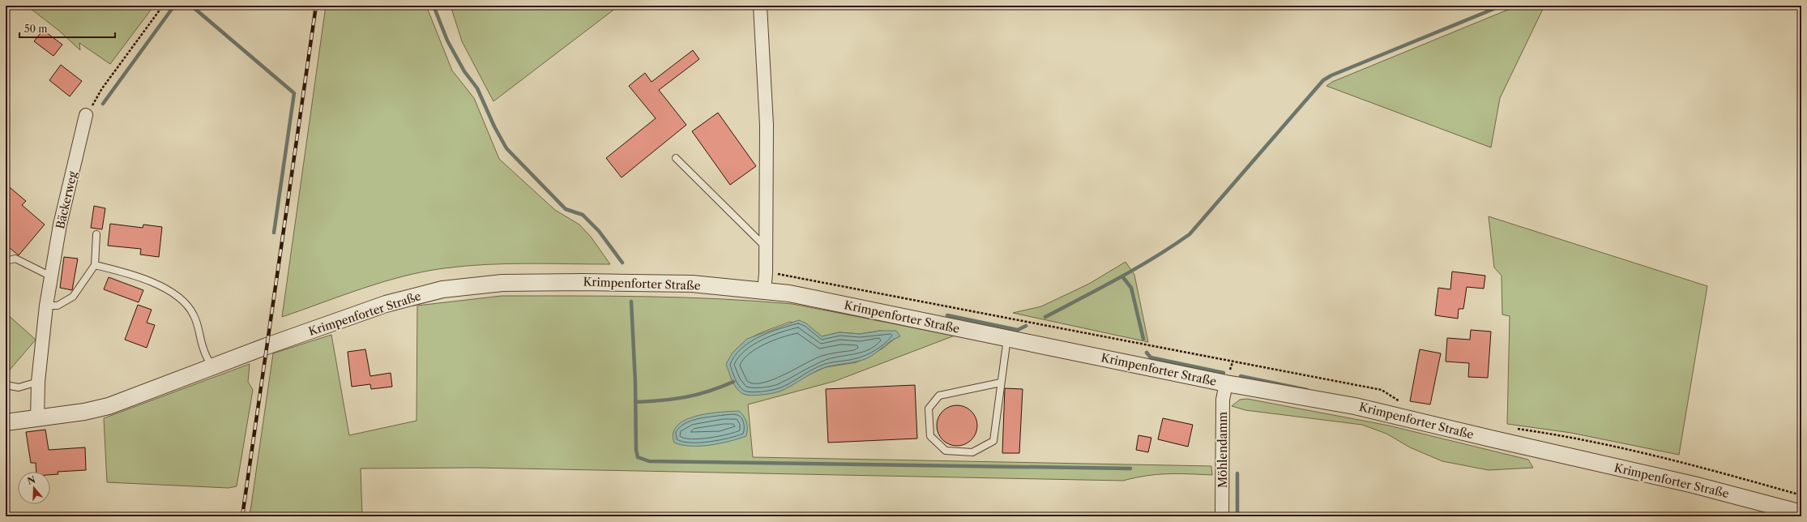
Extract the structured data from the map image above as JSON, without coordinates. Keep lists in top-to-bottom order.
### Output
{
  "streets": {
    "street": ["Bäckerweg", "Krimpenforter Straße", "Möhlendamm"]
  },
  "crossings": [
    ["Bäckerweg", "Krimpenforter Straße"],
    ["Krimpenforter Straße", "Möhlendamm"]
  ],
  "scale_bar": "50 m",
  "north": "top"
}
